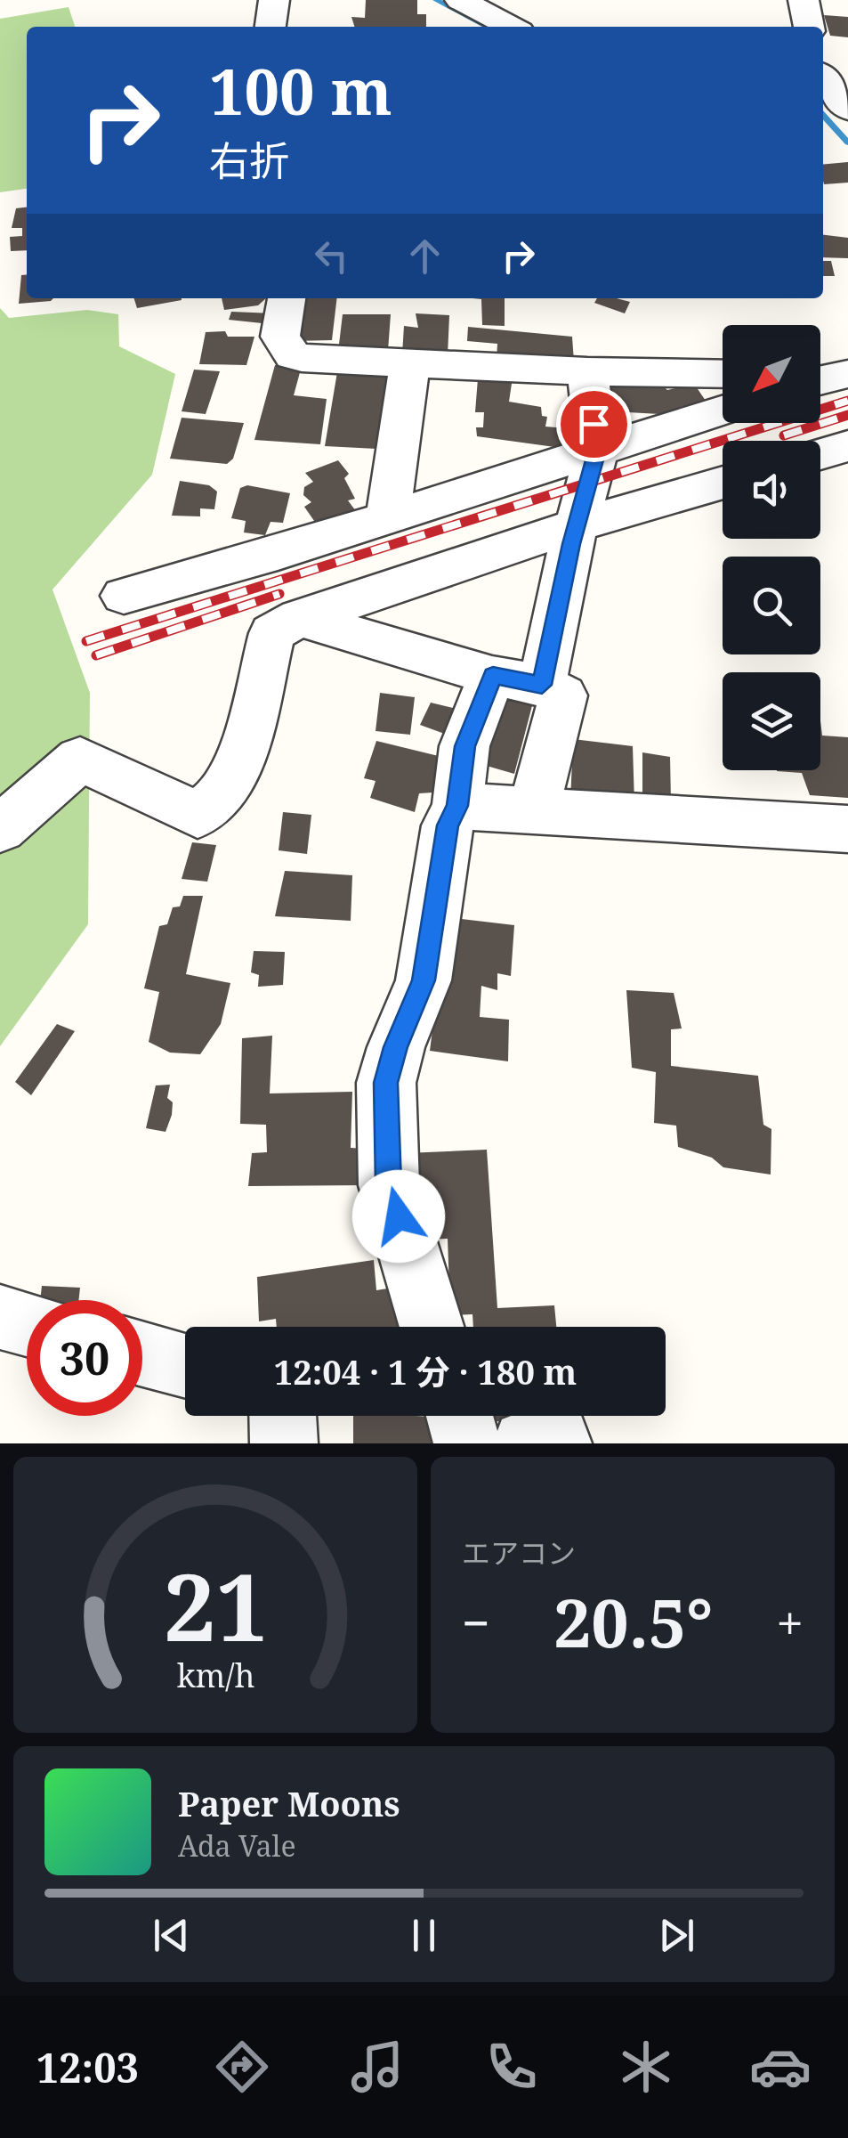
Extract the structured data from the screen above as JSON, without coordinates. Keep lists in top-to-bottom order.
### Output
{
  "north": "bottom left",
  "page": {
    "turn": ["100 m", "右折"],
    "limit": "30",
    "trip": "12:04 · 1 分 · 180 m",
    "tile": "エアコン",
    "heat": ["−", "20.5°", "+"],
    "song": ["Paper Moons", "Ada Vale"],
    "tabs": "12:03",
    "gauge": ["21", "km/h"]
  }
}
